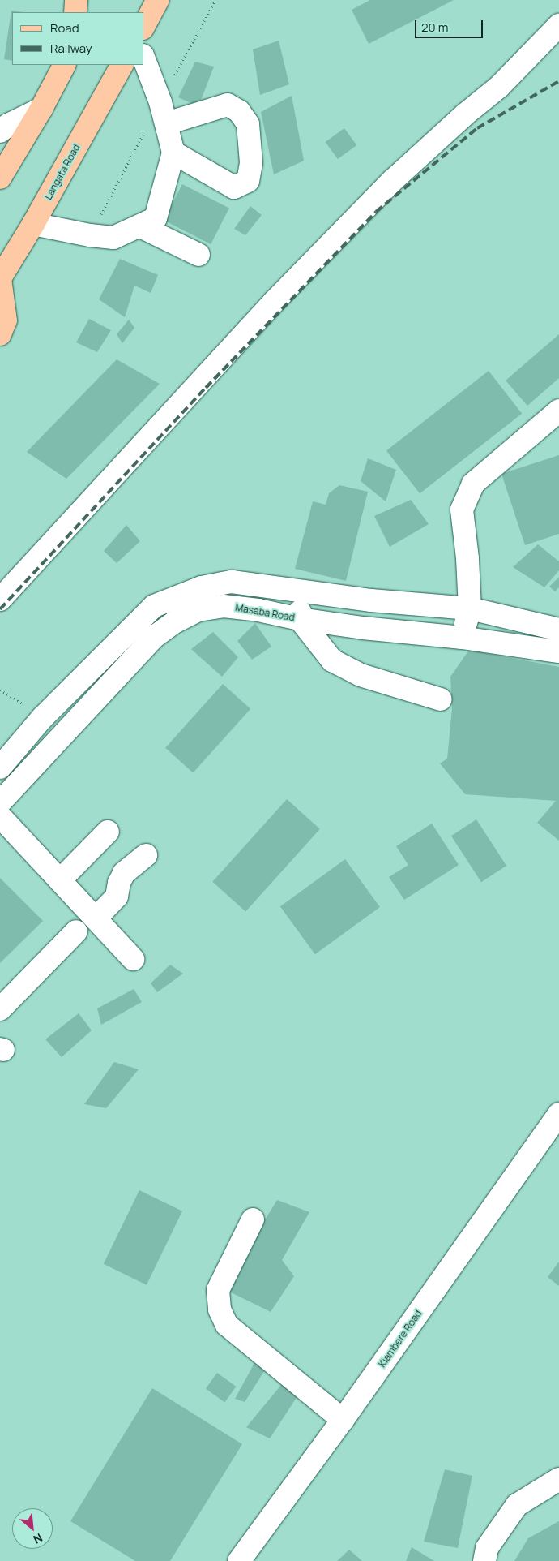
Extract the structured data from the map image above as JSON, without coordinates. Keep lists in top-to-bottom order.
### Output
{
  "streets": {
    "main road": ["Langata Road"],
    "street": ["Masaba Road", "Kiambere Road"]
  },
  "legend": ["Road", "Railway"],
  "scale_bar": "20 m",
  "north": "bottom right"
}
